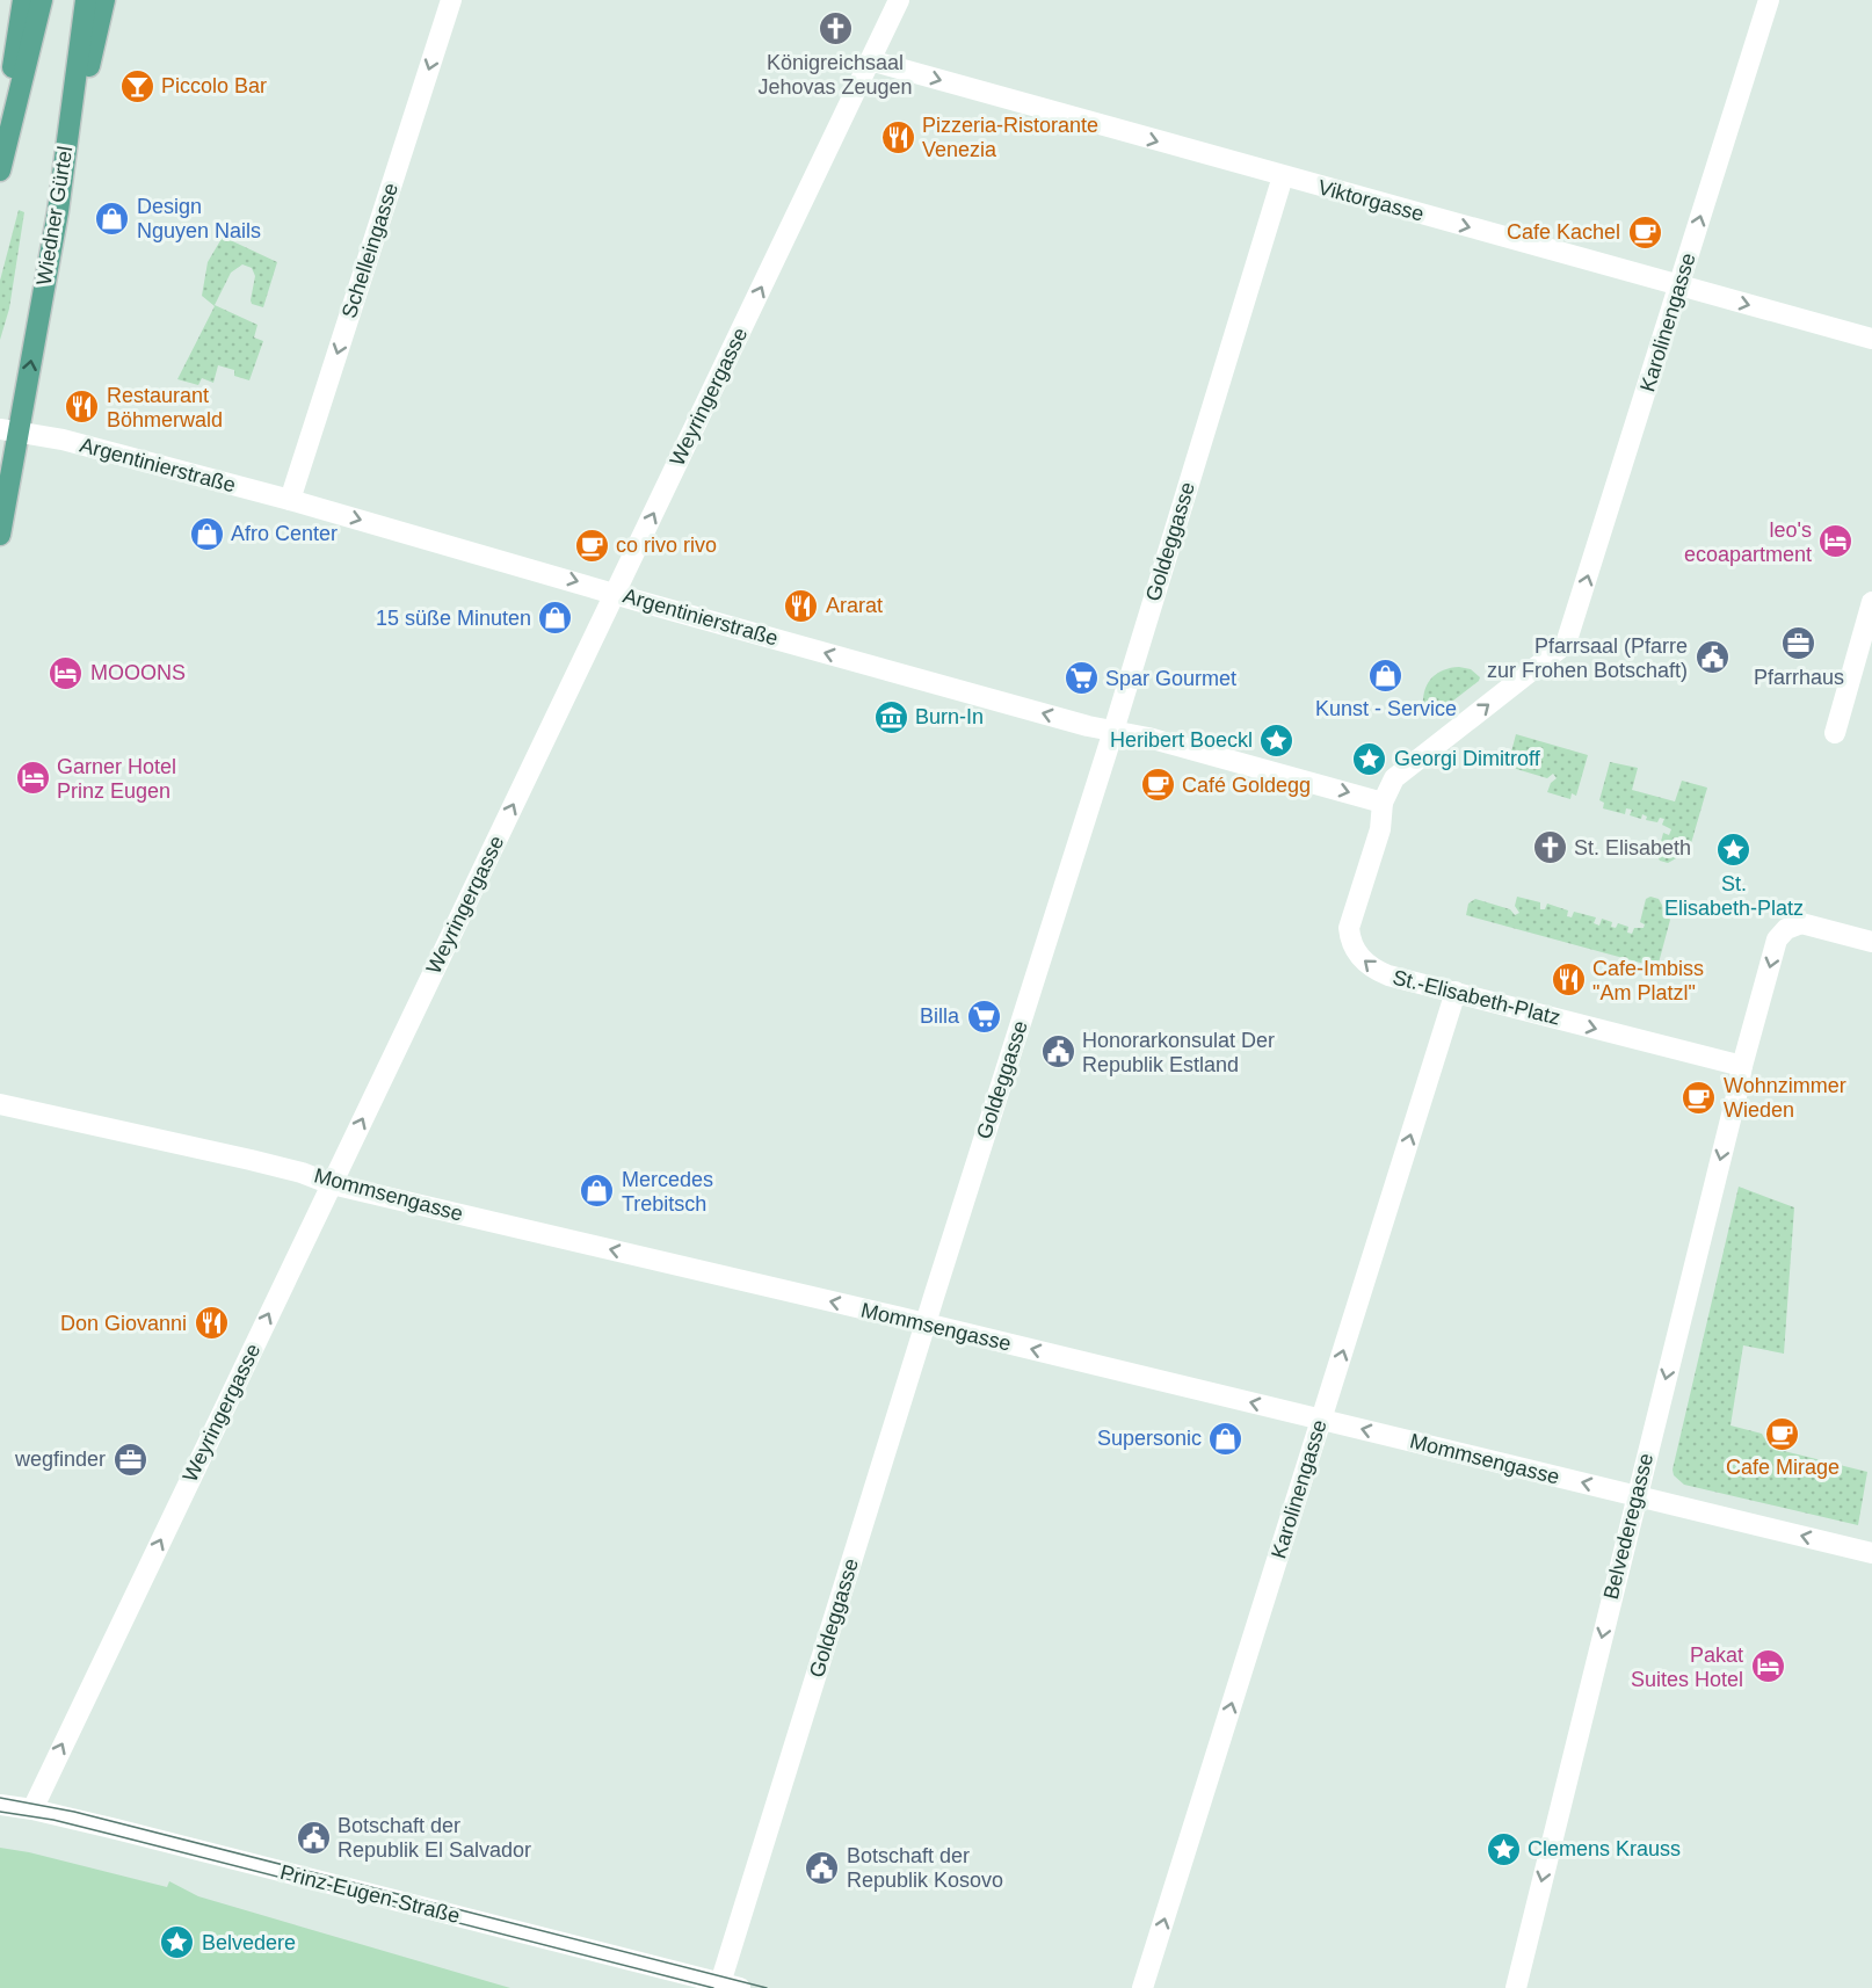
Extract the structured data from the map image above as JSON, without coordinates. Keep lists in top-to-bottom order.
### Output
{
  "streets": {
    "main road": ["Wiedner Gürtel"],
    "street": [
      "Viktorgasse",
      "Schelleingasse",
      "Karolinengasse",
      "Weyringergasse",
      "Argentinierstraße",
      "Goldeggasse",
      "St.-Elisabeth-Platz",
      "Mommsengasse",
      "Belvederegasse",
      "Prinz-Eugen-Straße"
    ]
  },
  "crossings": [
    ["Viktorgasse", "Karolinengasse"],
    ["Viktorgasse", "Weyringergasse"],
    ["Viktorgasse", "Goldeggasse"],
    ["Wiedner Gürtel", "Argentinierstraße"],
    ["Schelleingasse", "Argentinierstraße"],
    ["Karolinengasse", "St.-Elisabeth-Platz"],
    ["Karolinengasse", "Mommsengasse"],
    ["Weyringergasse", "Argentinierstraße"],
    ["Weyringergasse", "Mommsengasse"],
    ["Weyringergasse", "Prinz-Eugen-Straße"],
    ["Argentinierstraße", "Goldeggasse"],
    ["Argentinierstraße", "St.-Elisabeth-Platz"],
    ["Goldeggasse", "Mommsengasse"],
    ["Goldeggasse", "Prinz-Eugen-Straße"],
    ["St.-Elisabeth-Platz", "Belvederegasse"],
    ["Mommsengasse", "Belvederegasse"]
  ],
  "one_way": [
    "Viktorgasse",
    "Wiedner Gürtel",
    "Schelleingasse",
    "Karolinengasse",
    "Weyringergasse",
    "Mommsengasse",
    "Belvederegasse"
  ],
  "places": {
    "church": ["Königreichsaal Jehovas Zeugen", "St. Elisabeth"],
    "bar": ["Piccolo Bar"],
    "restaurant": [
      "Pizzeria-Ristorante Venezia",
      "Restaurant Böhmerwald",
      "Ararat",
      "Cafe-Imbiss \"Am Platzl\"",
      "Don Giovanni"
    ],
    "shop": [
      "Design Nguyen Nails",
      "Afro Center",
      "15 süße Minuten",
      "Kunst - Service",
      "Mercedes Trebitsch",
      "Supersonic"
    ],
    "cafe": [
      "Cafe Kachel",
      "co rivo rivo",
      "Café Goldegg",
      "Wohnzimmer Wieden",
      "Cafe Mirage"
    ],
    "hotel": [
      "leo's ecoapartment",
      "MOOONS",
      "Garner Hotel Prinz Eugen",
      "Pakat Suites Hotel"
    ],
    "office": ["Pfarrhaus", "wegfinder"],
    "public building": [
      "Pfarrsaal (Pfarre zur Frohen Botschaft)",
      "Honorarkonsulat Der Republik Estland",
      "Botschaft der Republik El Salvador",
      "Botschaft der Republik Kosovo"
    ],
    "supermarket": ["Spar Gourmet", "Billa"],
    "museum": ["Burn-In"],
    "place": [
      "Heribert Boeckl",
      "Georgi Dimitroff",
      "St. Elisabeth-Platz",
      "Clemens Krauss",
      "Belvedere"
    ]
  }
}
